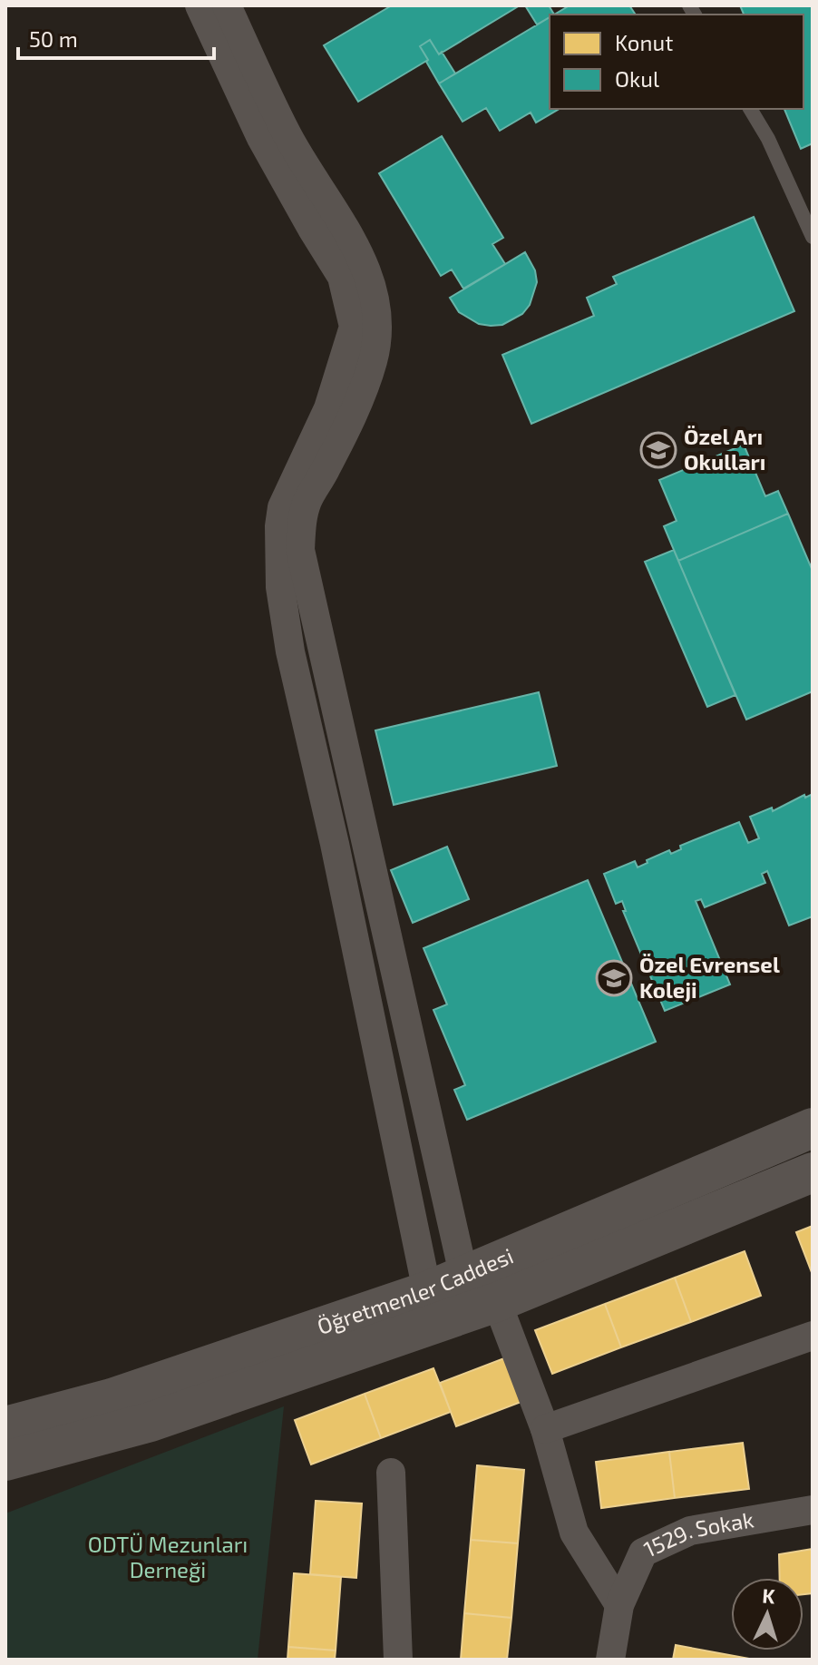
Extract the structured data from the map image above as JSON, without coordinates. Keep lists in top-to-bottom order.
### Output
{
  "streets": {
    "main road": ["Öğretmenler Caddesi"],
    "street": ["1529. Sokak"]
  },
  "parks": ["ODTÜ Mezunları Derneği"],
  "places": {
    "school or university": ["Özel Arı Okulları", "Özel Evrensel Koleji"]
  },
  "legend": ["Konut", "Okul"],
  "scale_bar": "50 m",
  "north": "top"
}
